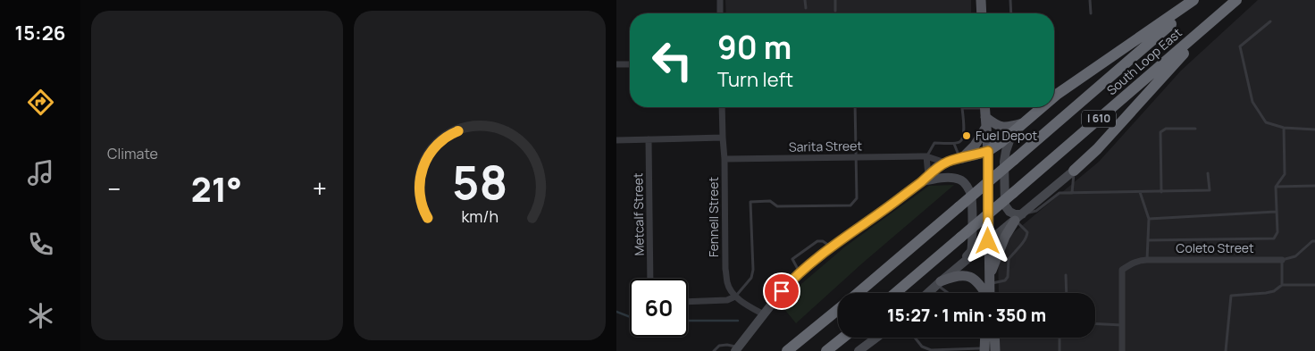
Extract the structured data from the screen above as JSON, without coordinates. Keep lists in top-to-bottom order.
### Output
{
  "streets": {
    "highway": ["South Loop East", "I 610"],
    "street": [
      "Sarita Street",
      "Metcalf Street",
      "Fennell Street",
      "Coleto Street"
    ]
  },
  "crossings": [
    ["Sarita Street", "Fennell Street"]
  ],
  "places": ["Fuel Depot"],
  "page": {
    "tabs": "15:26",
    "tile": "Climate",
    "turn": ["90 m", "Turn left"],
    "heat": ["−", "21°", "+"],
    "limit": "60",
    "trip": "15:27 · 1 min · 350 m",
    "gauge": ["58", "km/h"]
  }
}
